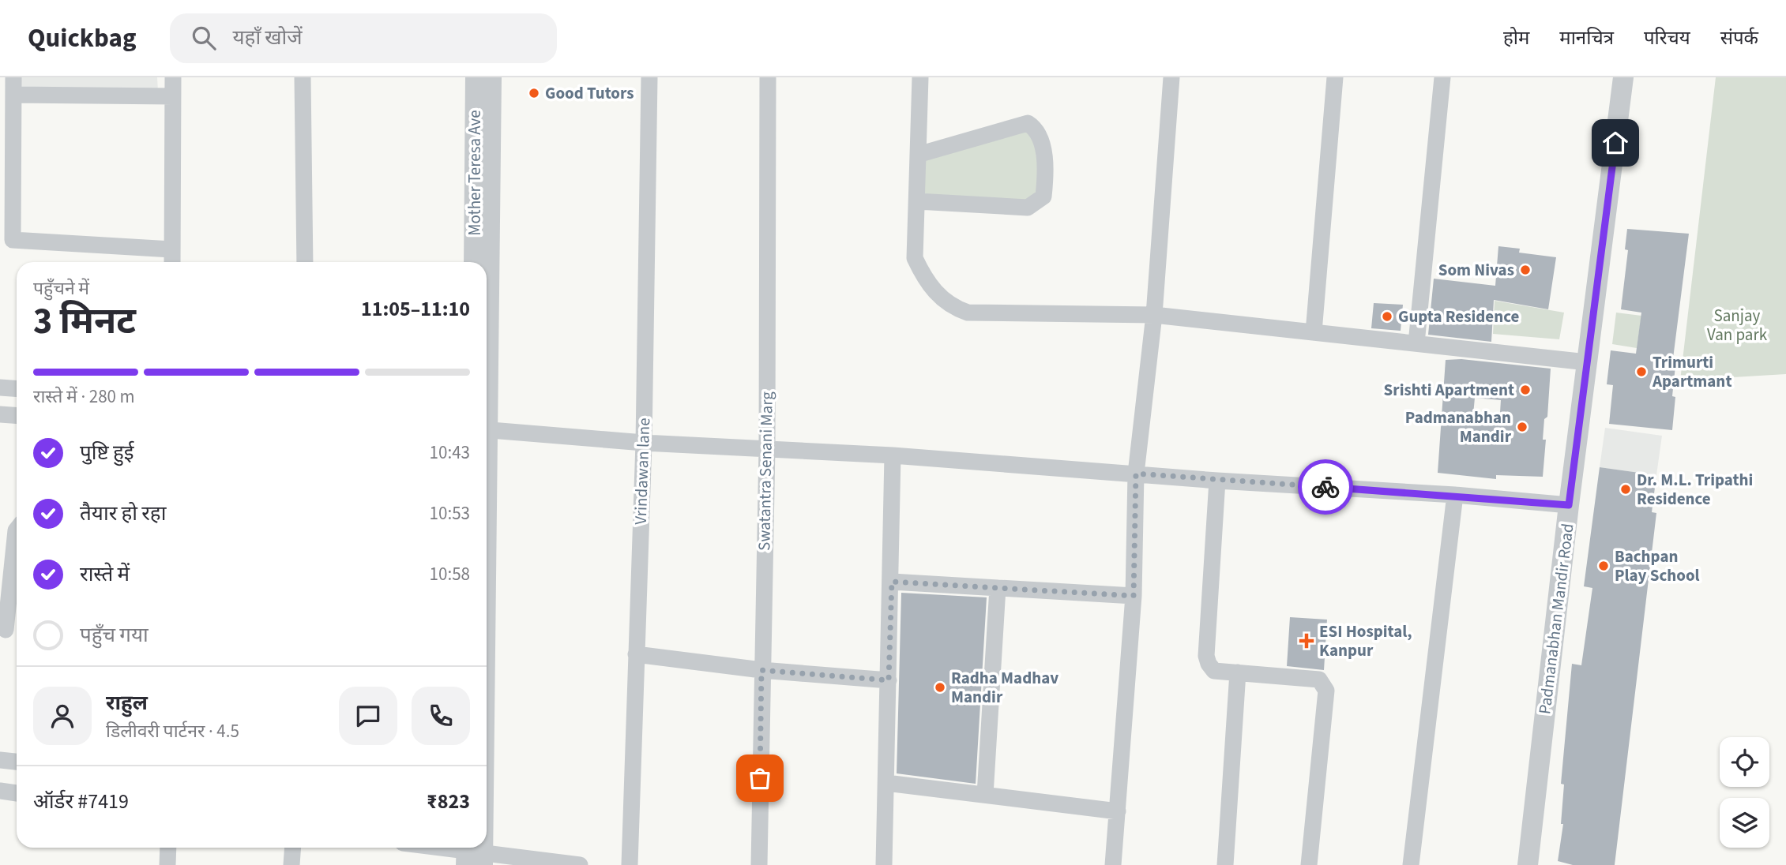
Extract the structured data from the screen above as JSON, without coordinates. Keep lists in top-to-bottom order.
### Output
{
  "streets": {
    "street": [
      "Mother Teresa Ave",
      "Vrindawan lane",
      "Swatantra Senani Marg",
      "Padmanabhan Mandir Road"
    ]
  },
  "parks": ["Sanjay Van park"],
  "places": {
    "other": [
      "Good Tutors",
      "Som Nivas",
      "Gupta Residence",
      "Trimurti Apartmant",
      "Srishti Apartment",
      "Padmanabhan Mandir",
      "Dr. M.L. Tripathi Residence",
      "Bachpan Play School",
      "Radha Madhav Mandir"
    ],
    "health": ["ESI Hospital, Kanpur"]
  },
  "page": {
    "header": "Quickbag",
    "search": "यहाँ खोजें",
    "nav": [
      "होम",
      "मानचित्र",
      "परिचय",
      "संपर्क"
    ],
    "heading": ["3 मिनट", "पहुँचने में", "11:05–11:10"],
    "panel": [
      "राहुल",
      "डिलीवरी पार्टनर · 4.5",
      "ऑर्डर #7419",
      "₹823"
    ],
    "bar": "रास्ते में · 280 m",
    "list": [
      ["पुष्टि हुई", "10:43"],
      ["तैयार हो रहा", "10:53"],
      ["रास्ते में", "10:58"],
      "पहुँच गया"
    ]
  }
}
